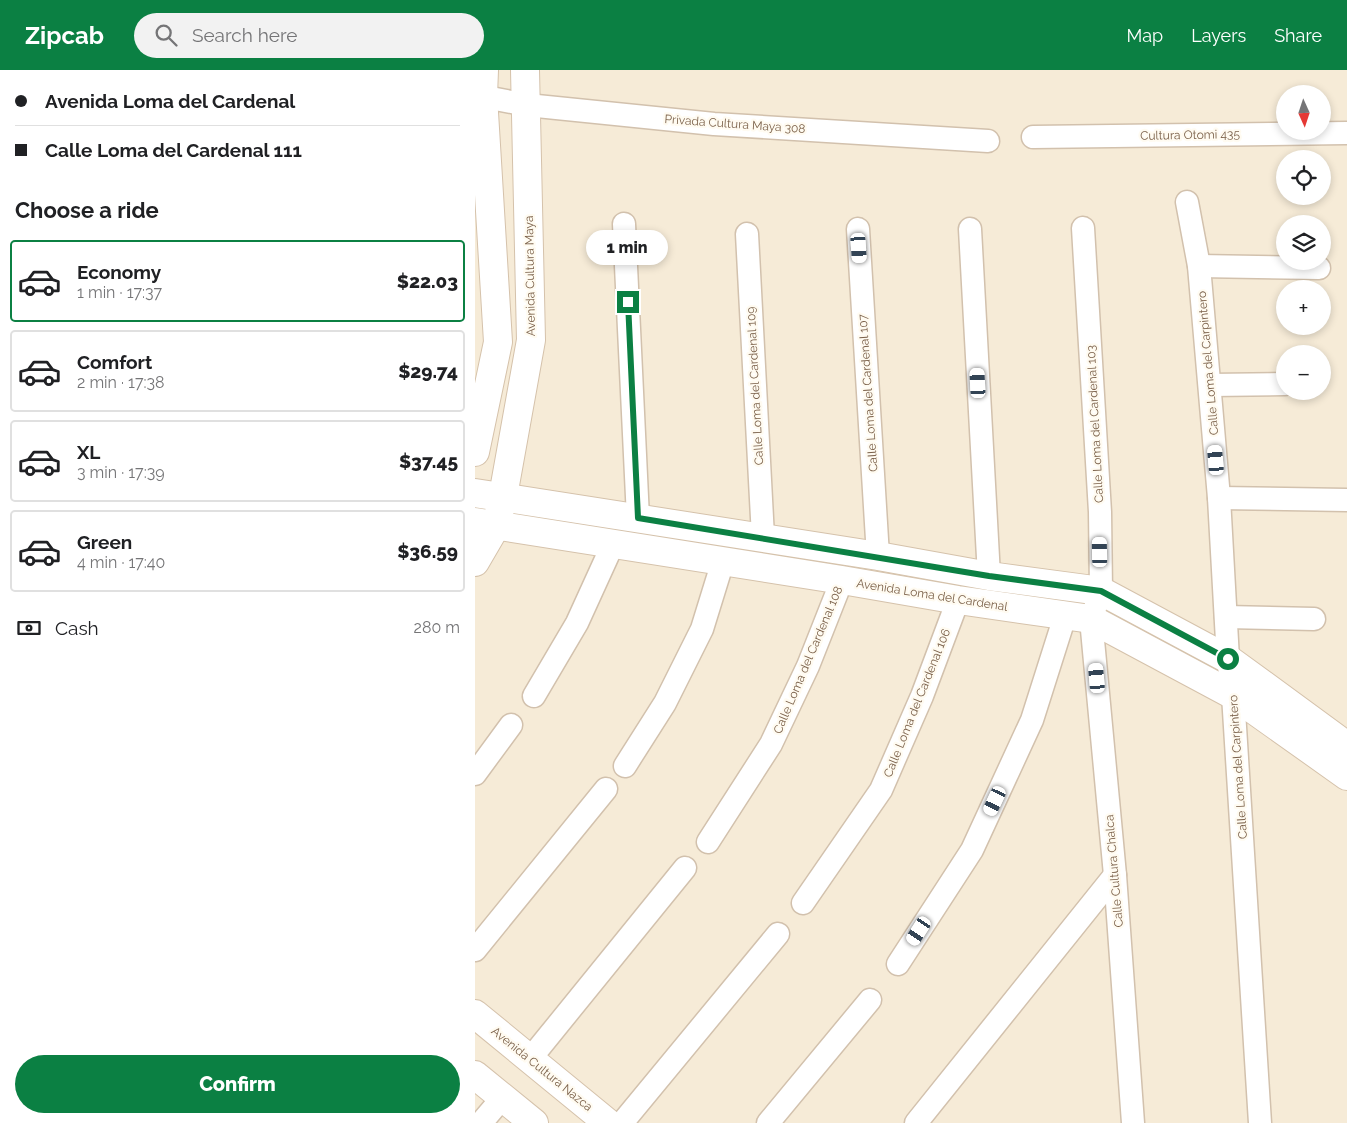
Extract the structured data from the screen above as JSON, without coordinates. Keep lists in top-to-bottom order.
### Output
{
  "streets": {
    "street": [
      "Privada Cultura Maya 308",
      "Cultura Otomi 435",
      "Avenida Cultura Maya",
      "Calle Loma del Carpintero",
      "Calle Loma del Cardenal 109",
      "Calle Loma del Cardenal 107",
      "Calle Loma del Cardenal 103",
      "Avenida Loma del Cardenal",
      "Calle Loma del Cardenal 108",
      "Calle Loma del Cardenal 106",
      "Calle Cultura Chalca",
      "Avenida Cultura Nazca"
    ]
  },
  "crossings": [
    ["Privada Cultura Maya 308", "Avenida Cultura Maya"],
    ["Avenida Cultura Maya", "Avenida Loma del Cardenal"],
    ["Calle Loma del Carpintero", "Avenida Loma del Cardenal"],
    ["Calle Loma del Cardenal 103", "Avenida Loma del Cardenal"],
    ["Calle Loma del Cardenal 103", "Calle Cultura Chalca"],
    ["Avenida Loma del Cardenal", "Calle Loma del Cardenal 108"],
    ["Avenida Loma del Cardenal", "Calle Loma del Cardenal 106"],
    ["Avenida Loma del Cardenal", "Calle Cultura Chalca"]
  ],
  "north": "bottom",
  "page": {
    "header": "Zipcab",
    "search": "Search here",
    "nav": ["Map", "Layers", "Share"],
    "banner": ["Avenida Loma del Cardenal", "Calle Loma del Cardenal 111"],
    "map_buttons": ["+", "−"],
    "heading": "Choose a ride",
    "bubble": "1 min",
    "list": [
      {
        "name": "Economy",
        "note": "1 min · 17:37",
        "value": "$22.03"
      },
      {
        "name": "Comfort",
        "note": "2 min · 17:38",
        "value": "$29.74"
      },
      {
        "name": "XL",
        "note": "3 min · 17:39",
        "value": "$37.45"
      },
      {
        "name": "Green",
        "note": "4 min · 17:40",
        "value": "$36.59"
      }
    ],
    "pay": ["Cash", "280 m"],
    "buttons": "Confirm"
  }
}
